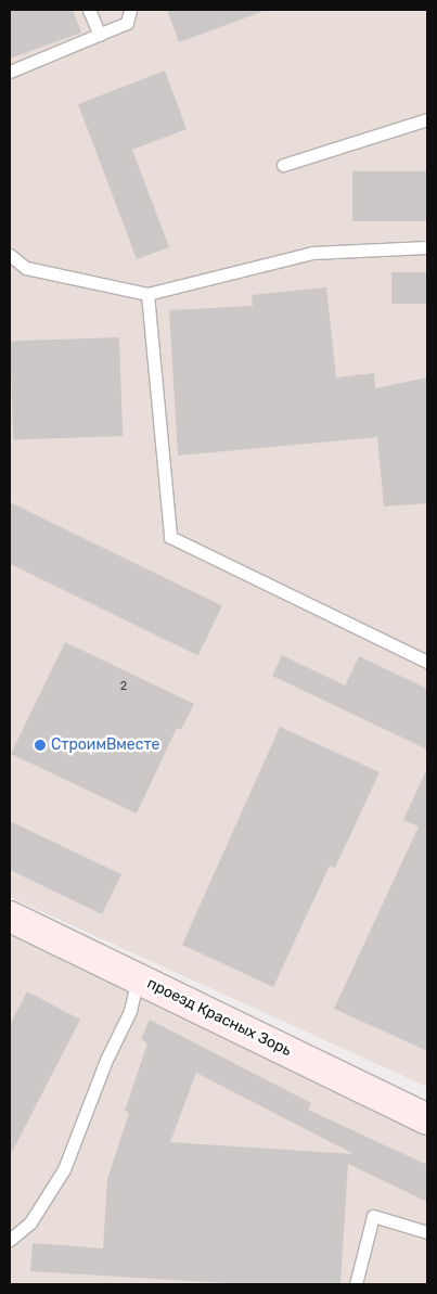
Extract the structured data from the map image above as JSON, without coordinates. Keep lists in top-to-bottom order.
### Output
{
  "streets": {
    "street": ["проезд Красных Зорь"]
  },
  "places": ["СтроимВместе"],
  "house_numbers": ["2"]
}
